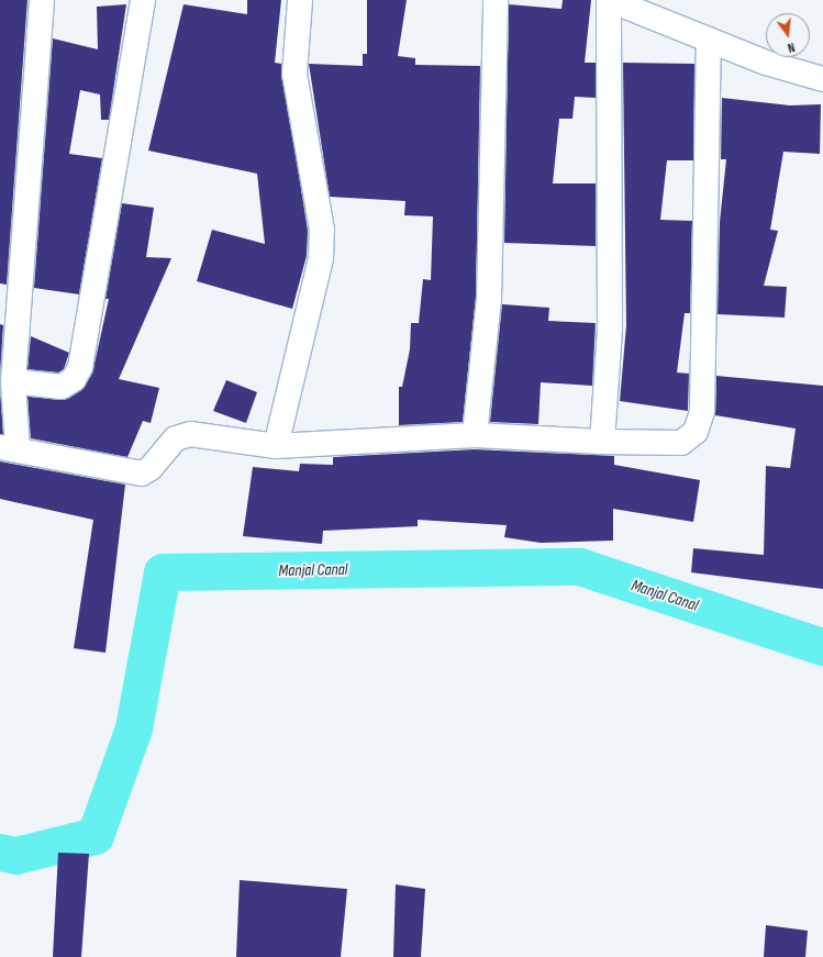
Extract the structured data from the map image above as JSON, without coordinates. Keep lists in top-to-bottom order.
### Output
{
  "water": ["Manjal Canal"],
  "north": "bottom"
}
